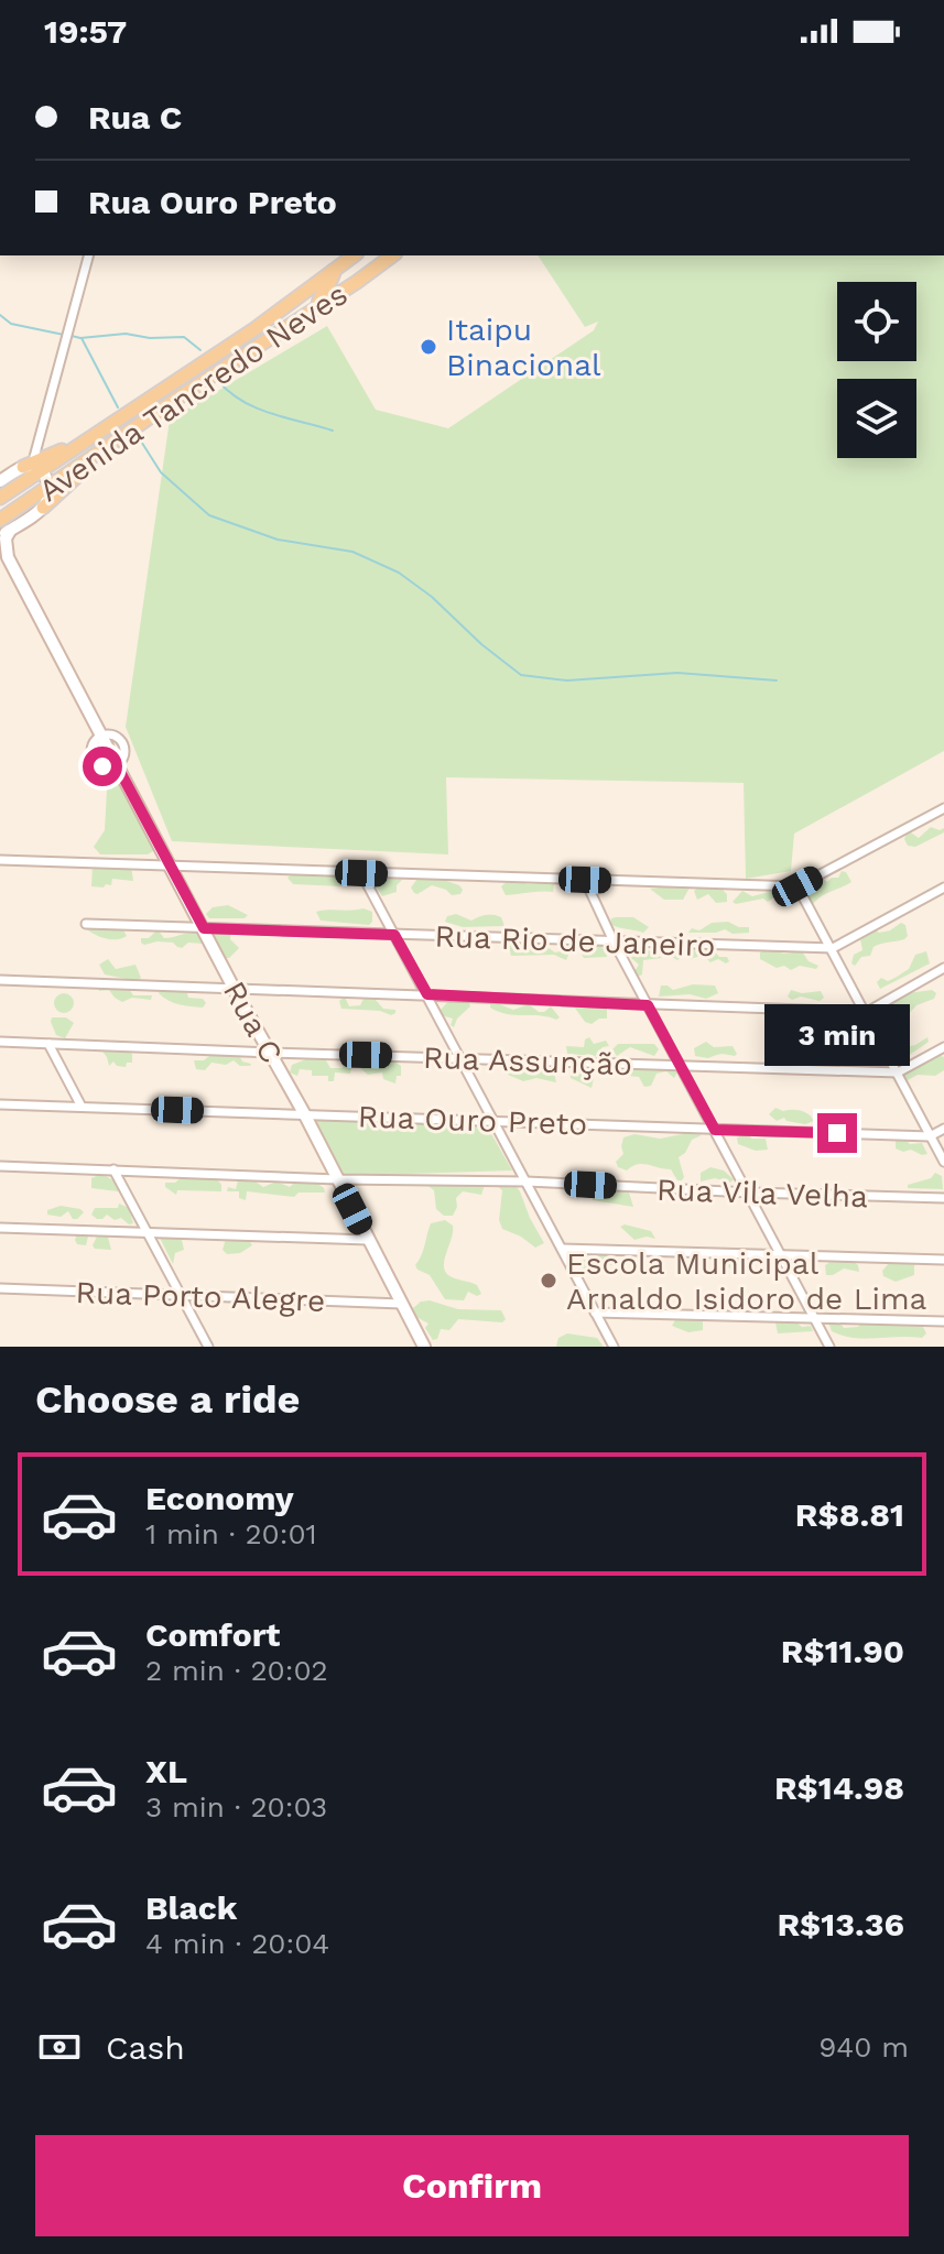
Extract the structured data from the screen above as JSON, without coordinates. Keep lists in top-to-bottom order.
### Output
{
  "streets": {
    "main road": ["Avenida Tancredo Neves"],
    "street": [
      "Rua Rio de Janeiro",
      "Rua C",
      "Rua Assunção",
      "Rua Ouro Preto",
      "Rua Vila Velha",
      "Rua Porto Alegre"
    ]
  },
  "crossings": [
    ["Avenida Tancredo Neves", "Rua C"],
    ["Rua Rio de Janeiro", "Rua C"],
    ["Rua C", "Rua Assunção"],
    ["Rua C", "Rua Ouro Preto"],
    ["Rua C", "Rua Vila Velha"],
    ["Rua C", "Rua Porto Alegre"]
  ],
  "places": ["Itaipu Binacional", "Escola Municipal Arnaldo Isidoro de Lima"],
  "page": {
    "status": "19:57",
    "banner": ["Rua C", "Rua Ouro Preto"],
    "bubble": "3 min",
    "heading": "Choose a ride",
    "list": [
      {
        "name": "Economy",
        "note": "1 min · 20:01",
        "value": "R$8.81"
      },
      {
        "name": "Comfort",
        "note": "2 min · 20:02",
        "value": "R$11.90"
      },
      {
        "name": "XL",
        "note": "3 min · 20:03",
        "value": "R$14.98"
      },
      {
        "name": "Black",
        "note": "4 min · 20:04",
        "value": "R$13.36"
      }
    ],
    "pay": ["Cash", "940 m"],
    "buttons": "Confirm"
  }
}
